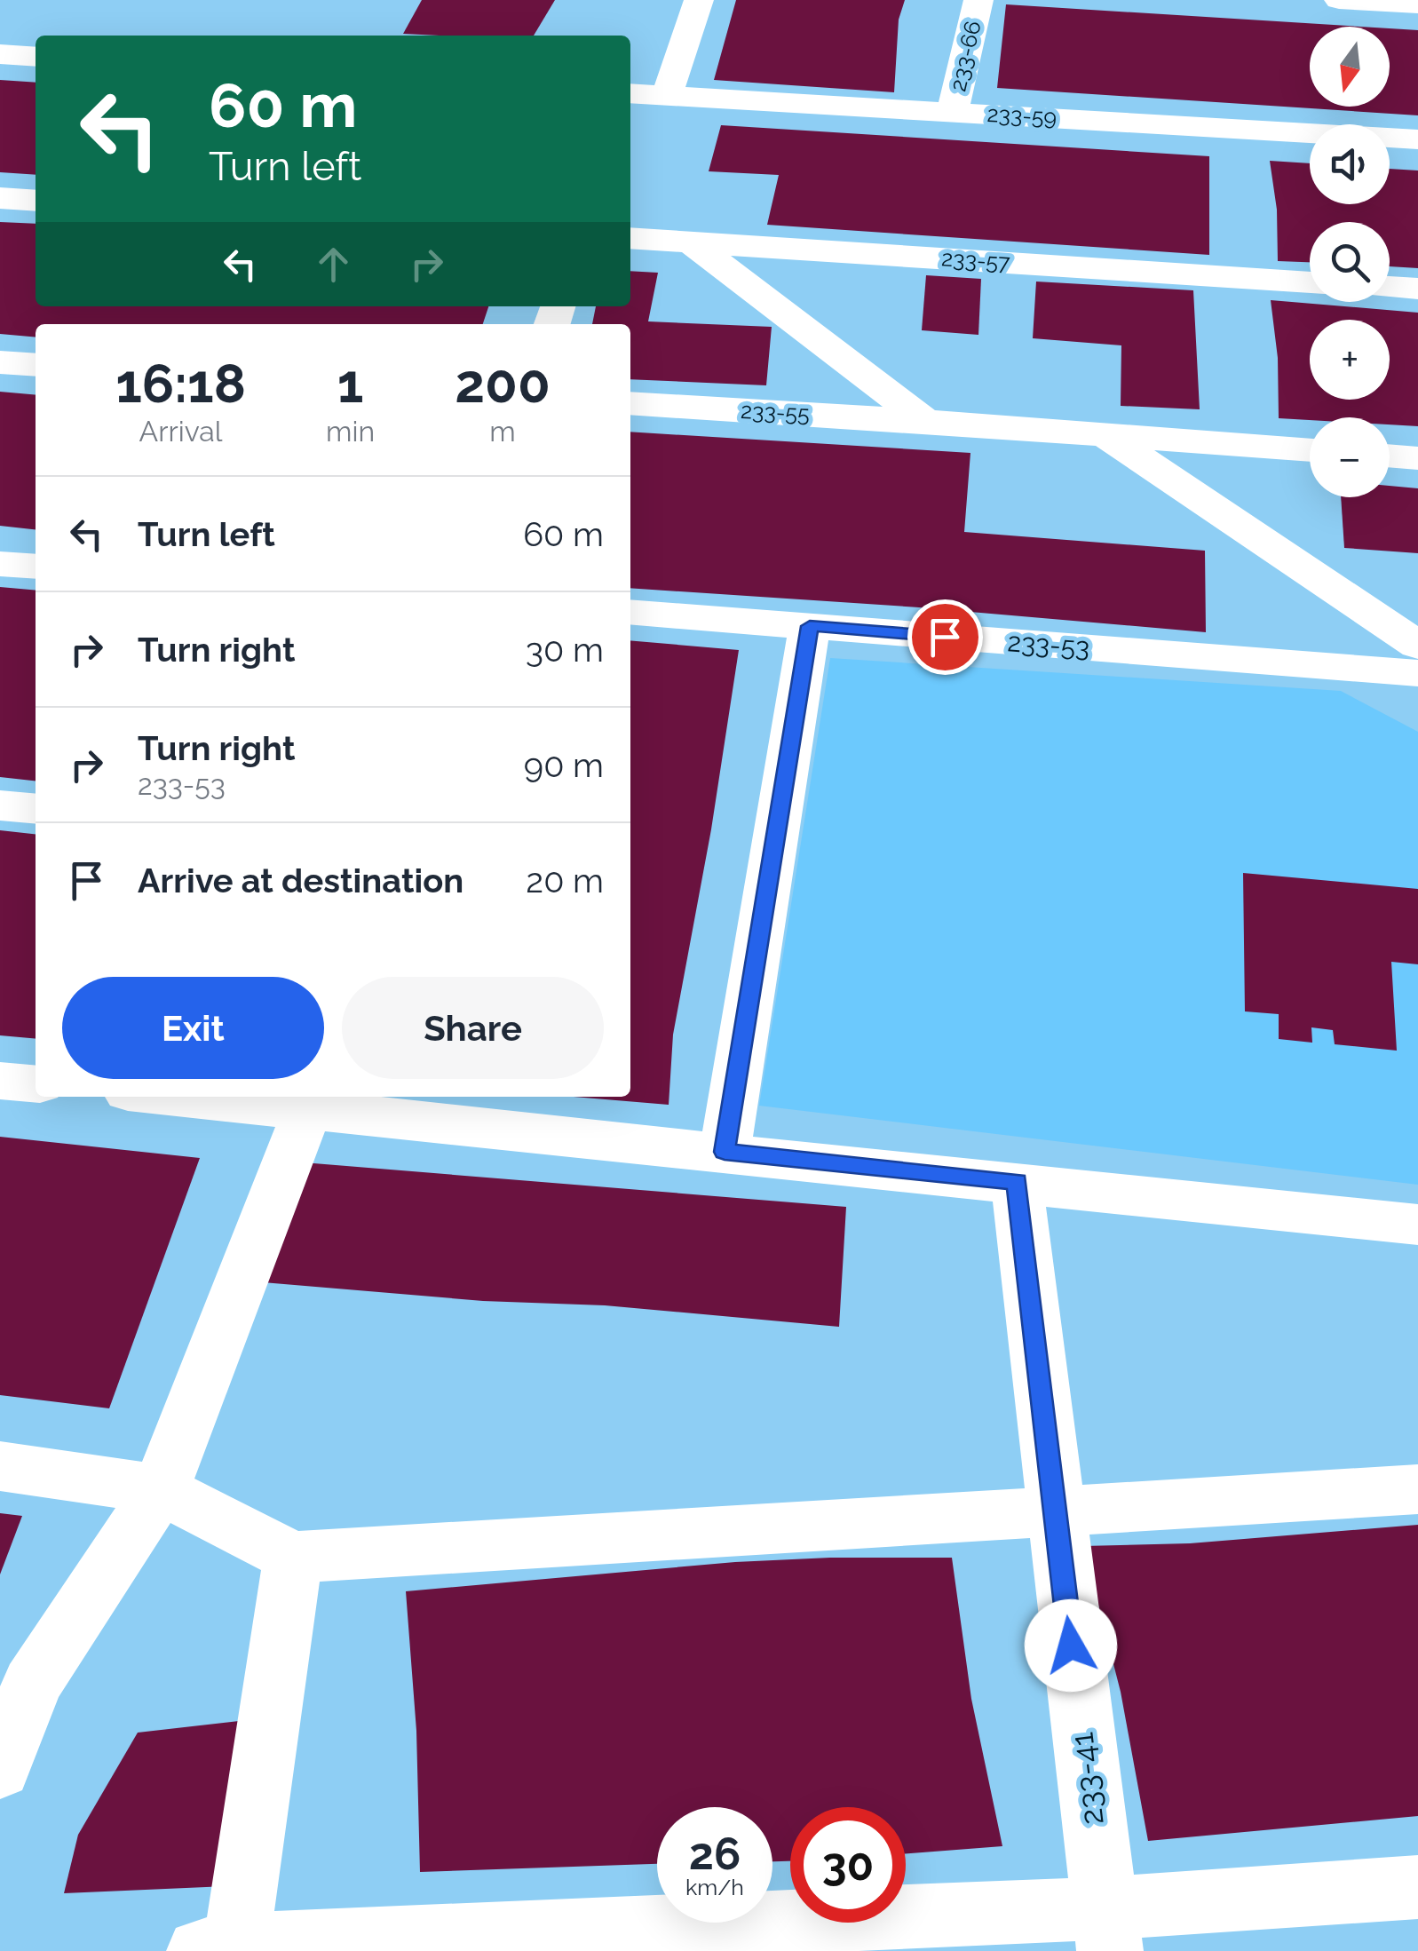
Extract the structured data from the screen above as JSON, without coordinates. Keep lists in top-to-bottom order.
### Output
{
  "streets": {
    "street": [
      "233-66",
      "233-59",
      "233-57",
      "233-55",
      "233-53",
      "233-41"
    ]
  },
  "crossings": [
    ["233-66", "233-59"]
  ],
  "north": "bottom",
  "page": {
    "map_buttons": ["+", "−"],
    "turn": ["60 m", "Turn left"],
    "eta": [
      "16:18",
      "Arrival",
      "1",
      "min",
      "200",
      "m"
    ],
    "list": [
      {
        "name": "Turn left",
        "value": "60 m"
      },
      {
        "name": "Turn right",
        "value": "30 m"
      },
      {
        "name": "Turn right",
        "note": "233-53",
        "value": "90 m"
      },
      {
        "name": "Arrive at destination",
        "value": "20 m"
      }
    ],
    "buttons": ["Exit", "Share"],
    "speed": "26 km/h",
    "limit": "30"
  }
}
